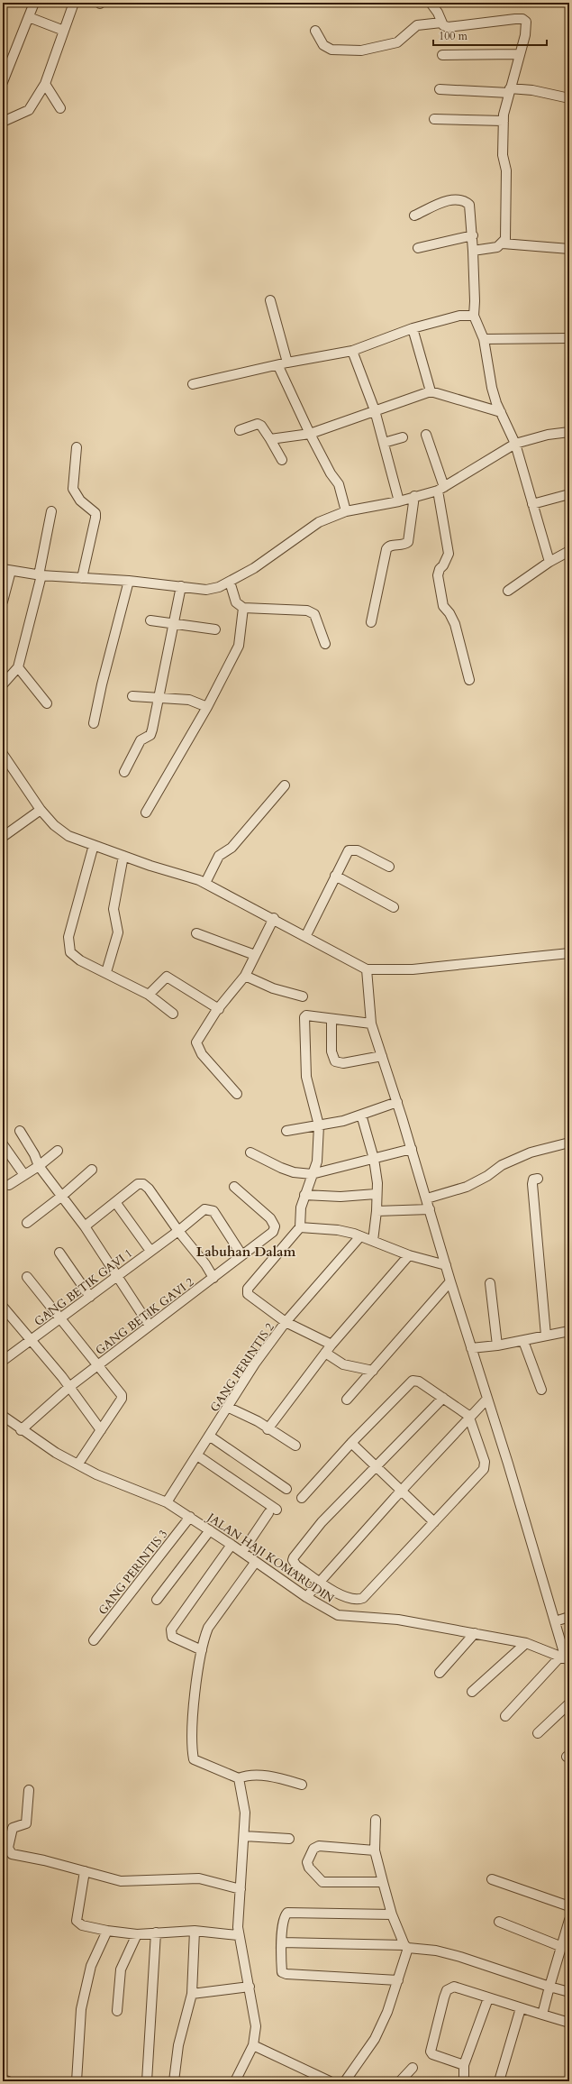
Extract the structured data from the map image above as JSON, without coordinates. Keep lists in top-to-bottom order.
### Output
{
  "streets": {
    "street": [
      "GANG BETIK GAVI 1",
      "GANG BETIK GAVI 2",
      "GANG PERINTIS 2",
      "JALAN HAJI KOMARUDIN",
      "GANG PERINTIS 3"
    ]
  },
  "crossings": [
    ["GANG BETIK GAVI 1", "GANG BETIK GAVI 2"],
    ["GANG BETIK GAVI 2", "JALAN HAJI KOMARUDIN"],
    ["GANG PERINTIS 2", "JALAN HAJI KOMARUDIN"],
    ["JALAN HAJI KOMARUDIN", "GANG PERINTIS 3"]
  ],
  "districts": ["Labuhan Dalam"],
  "scale_bar": "100 m"
}
